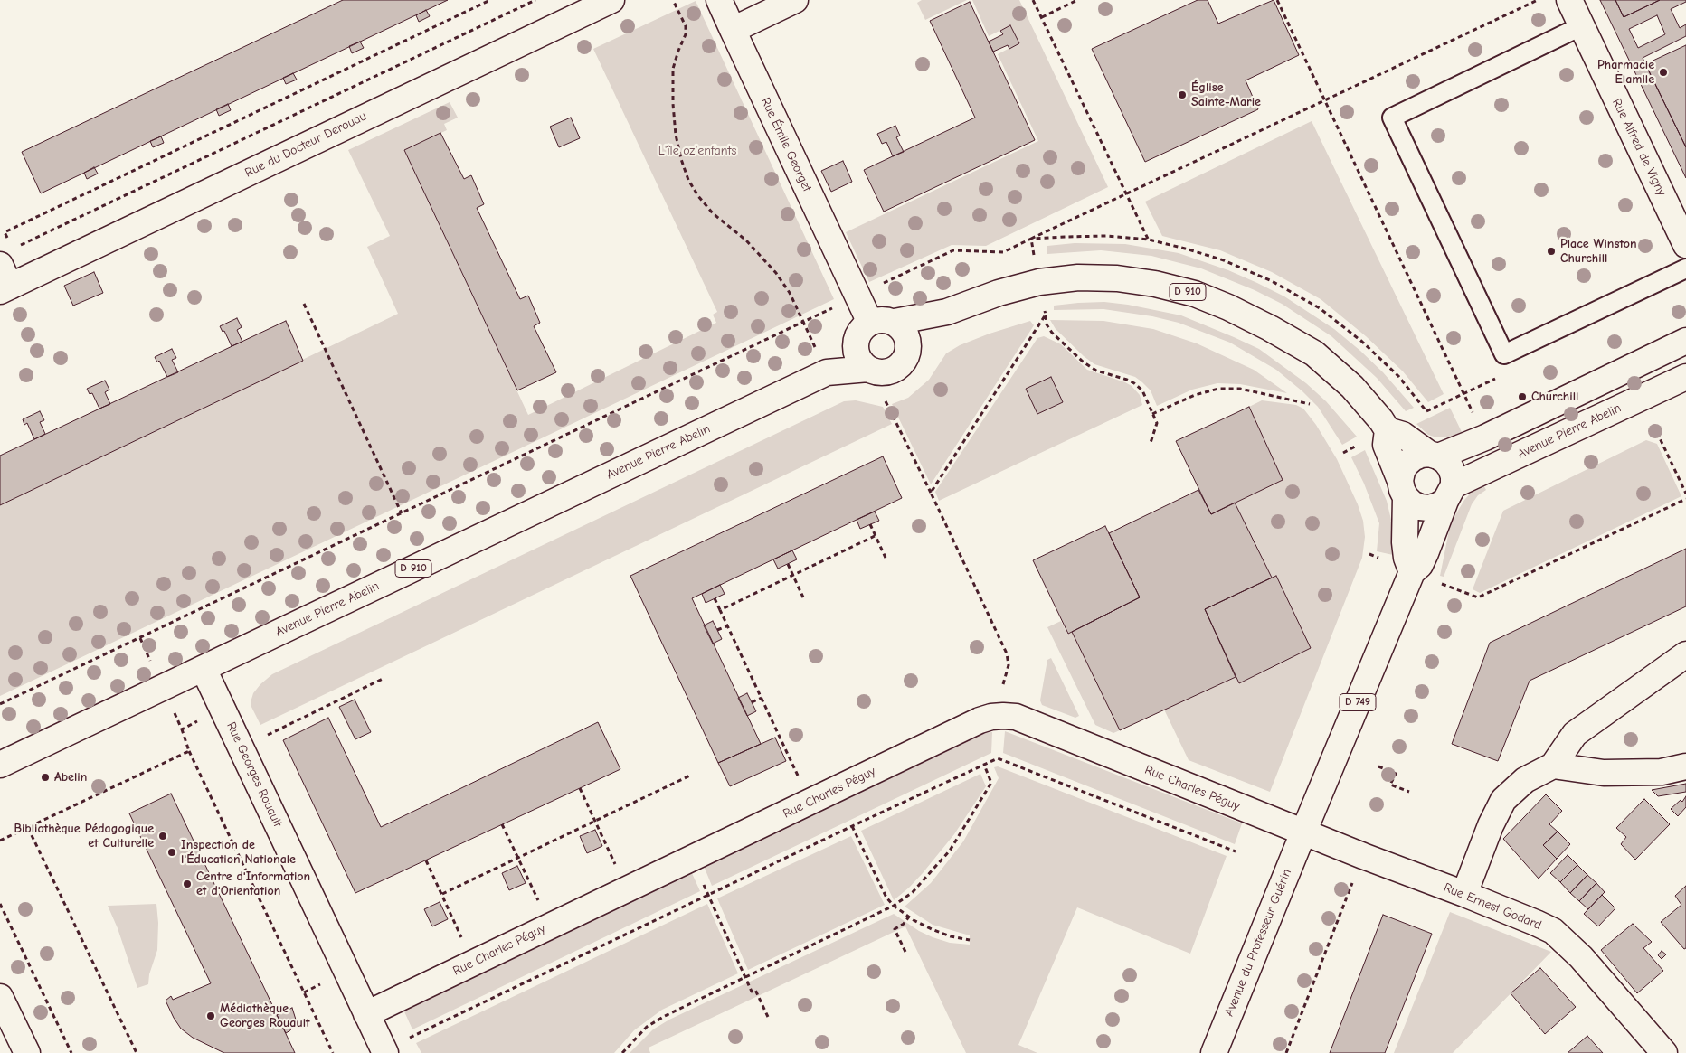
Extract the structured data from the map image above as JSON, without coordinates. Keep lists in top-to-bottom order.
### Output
{
  "streets": {
    "street": [
      "Rue du Docteur Derouau",
      "Rue Émile Georget",
      "Rue Alfred de Vigny",
      "D 910",
      "Avenue Pierre Abelin",
      "D 749",
      "Rue Georges Rouault",
      "Rue Charles Péguy",
      "Rue Ernest Godard",
      "Avenue du Professeur Guérin"
    ]
  },
  "crossings": [
    ["Rue Émile Georget", "D 910"],
    ["Rue Émile Georget", "Avenue Pierre Abelin"],
    ["D 910", "Avenue Pierre Abelin"],
    ["Avenue Pierre Abelin", "D 749"],
    ["Avenue Pierre Abelin", "Rue Georges Rouault"],
    ["D 749", "Rue Charles Péguy"],
    ["D 749", "Rue Ernest Godard"],
    ["D 749", "Avenue du Professeur Guérin"],
    ["Rue Georges Rouault", "Rue Charles Péguy"],
    ["Rue Charles Péguy", "Rue Ernest Godard"],
    ["Rue Charles Péguy", "Avenue du Professeur Guérin"],
    ["Rue Ernest Godard", "Avenue du Professeur Guérin"]
  ],
  "parks": ["L'île oz'enfants"],
  "places": [
    "Pharmacie Elamile",
    "Église Sainte-Marie",
    "Place Winston Churchill",
    "Churchill",
    "Abelin",
    "Bibliothèque Pédagogique et Culturelle",
    "Inspection de l'Éducation Nationale",
    "Centre d'Information et d'Orientation",
    "Médiathèque Georges Rouault"
  ]
}
